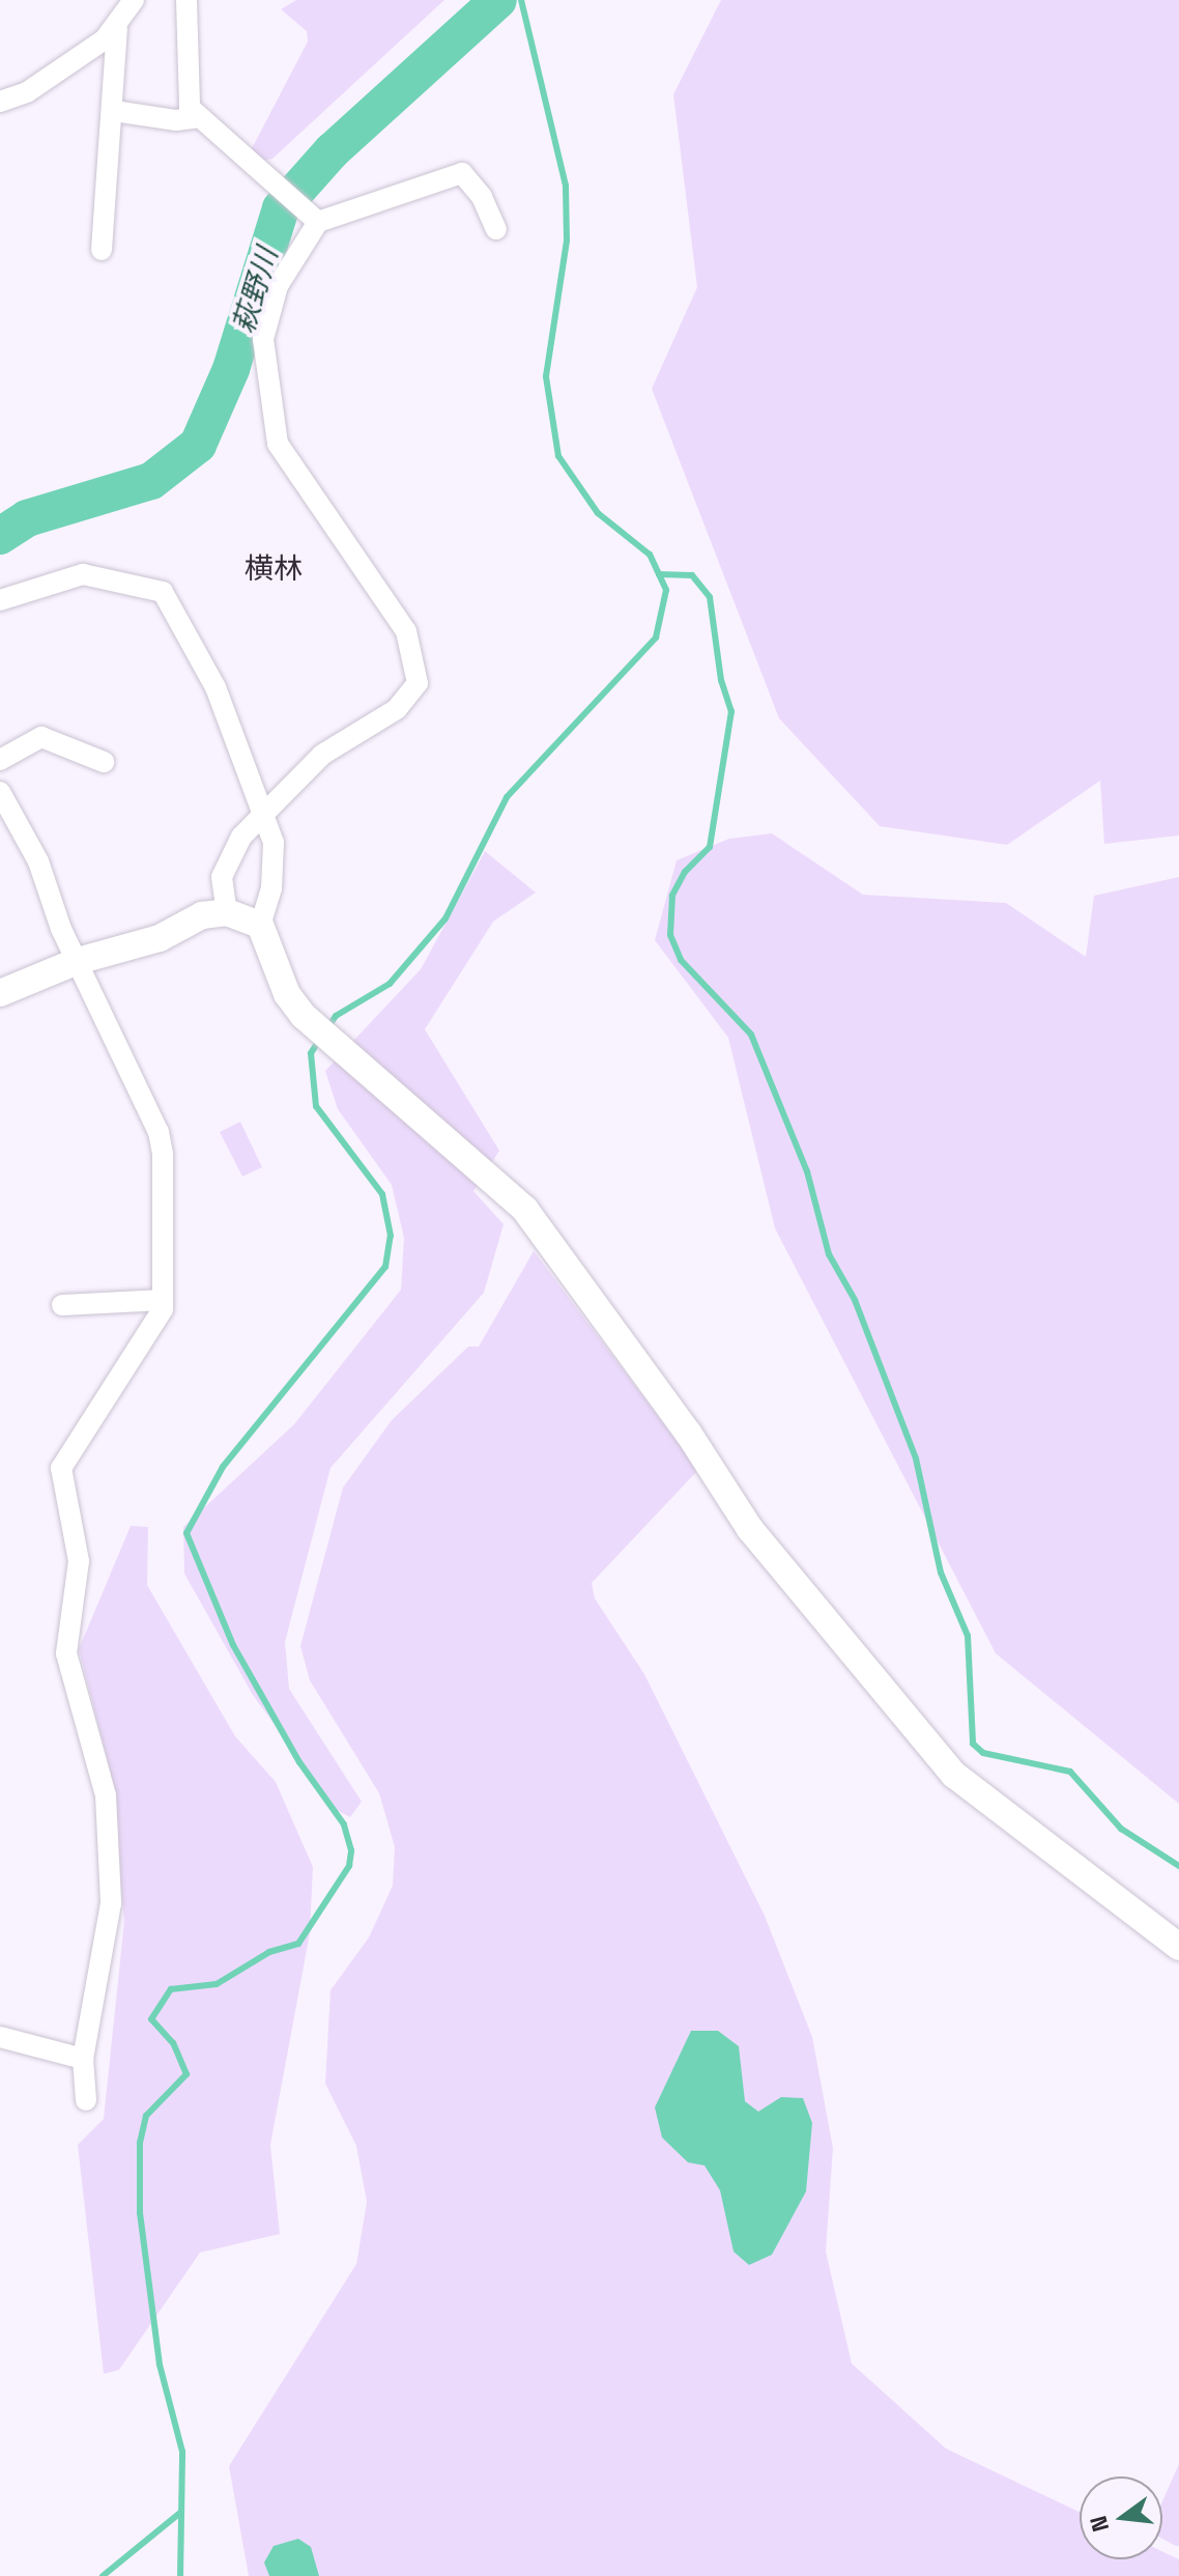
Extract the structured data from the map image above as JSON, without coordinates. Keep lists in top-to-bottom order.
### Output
{
  "districts": ["横林"],
  "water": ["萩野川"],
  "north": "left"
}
